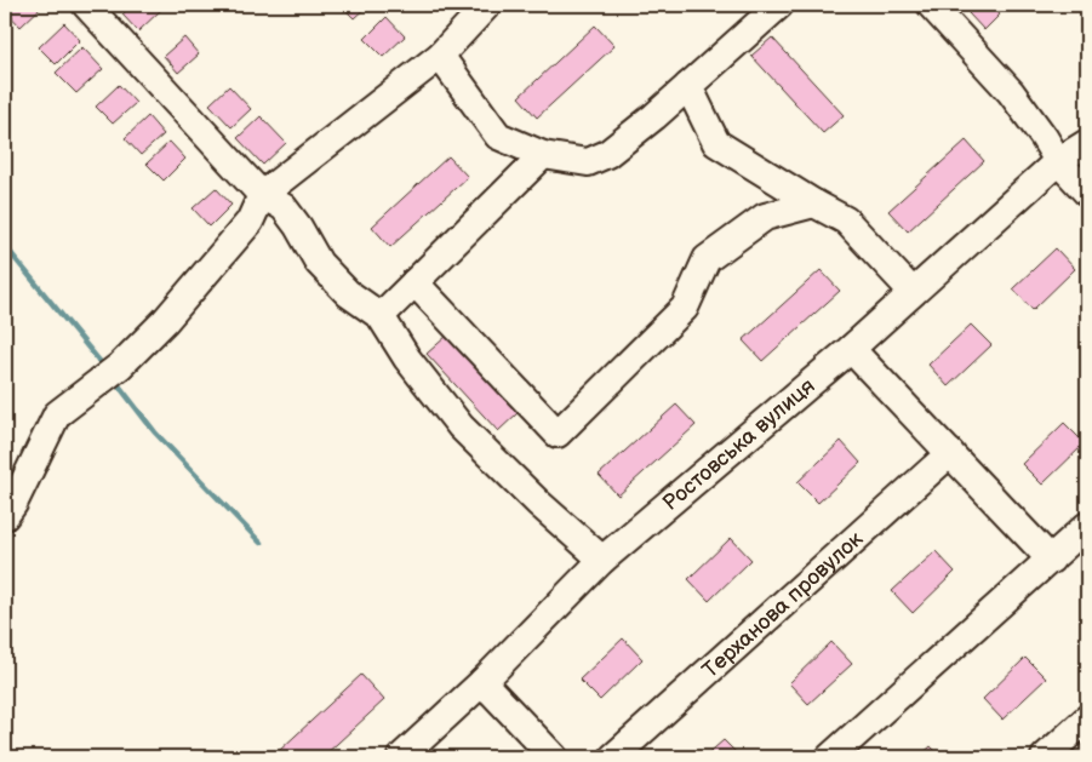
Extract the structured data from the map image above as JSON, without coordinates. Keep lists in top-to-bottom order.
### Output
{
  "streets": {
    "street": ["Ростовська вулиця", "Терханова провулок"]
  }
}
